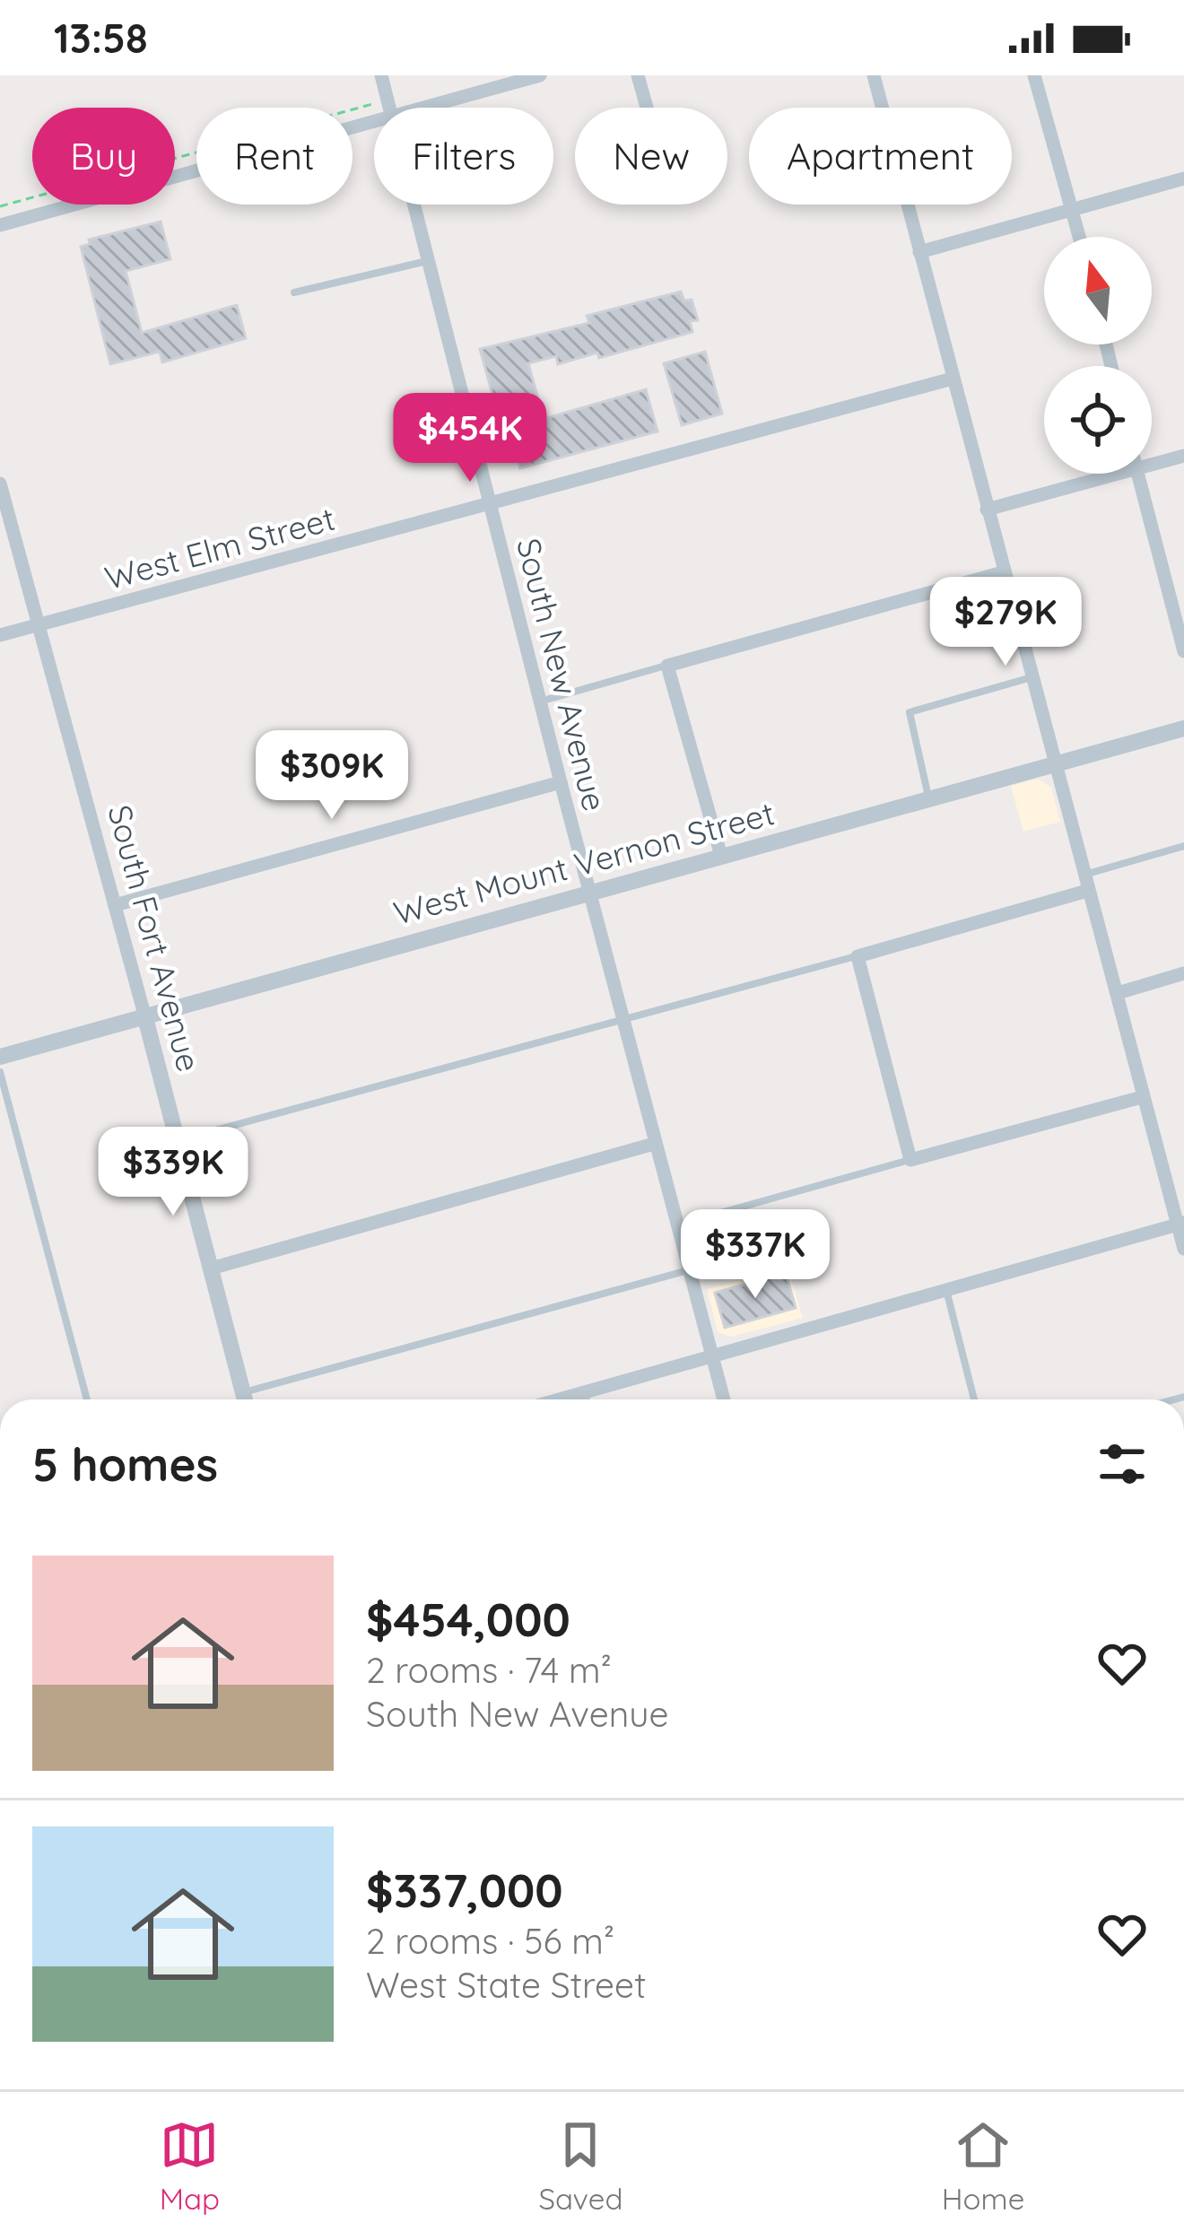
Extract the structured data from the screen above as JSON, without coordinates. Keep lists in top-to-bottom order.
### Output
{
  "streets": {
    "street": [
      "West Elm Street",
      "South New Avenue",
      "West Mount Vernon Street",
      "South Fort Avenue"
    ]
  },
  "crossings": [
    ["West Elm Street", "South New Avenue"],
    ["West Elm Street", "South Fort Avenue"],
    ["South New Avenue", "West Mount Vernon Street"],
    ["West Mount Vernon Street", "South Fort Avenue"]
  ],
  "north": "top",
  "page": {
    "status": "13:58",
    "chip": [
      "Buy",
      "Rent",
      "Filters",
      "New",
      "Apartment"
    ],
    "price": [
      "$454K",
      "$279K",
      "$309K",
      "$339K",
      "$337K"
    ],
    "heading": "5 homes",
    "list": [
      {
        "name": "$454,000",
        "note": "2 rooms · 74 m² · South New Avenue"
      },
      {
        "name": "$337,000",
        "note": "2 rooms · 56 m² · West State Street"
      }
    ],
    "tabs": ["Map", "Saved", "Home"]
  }
}
